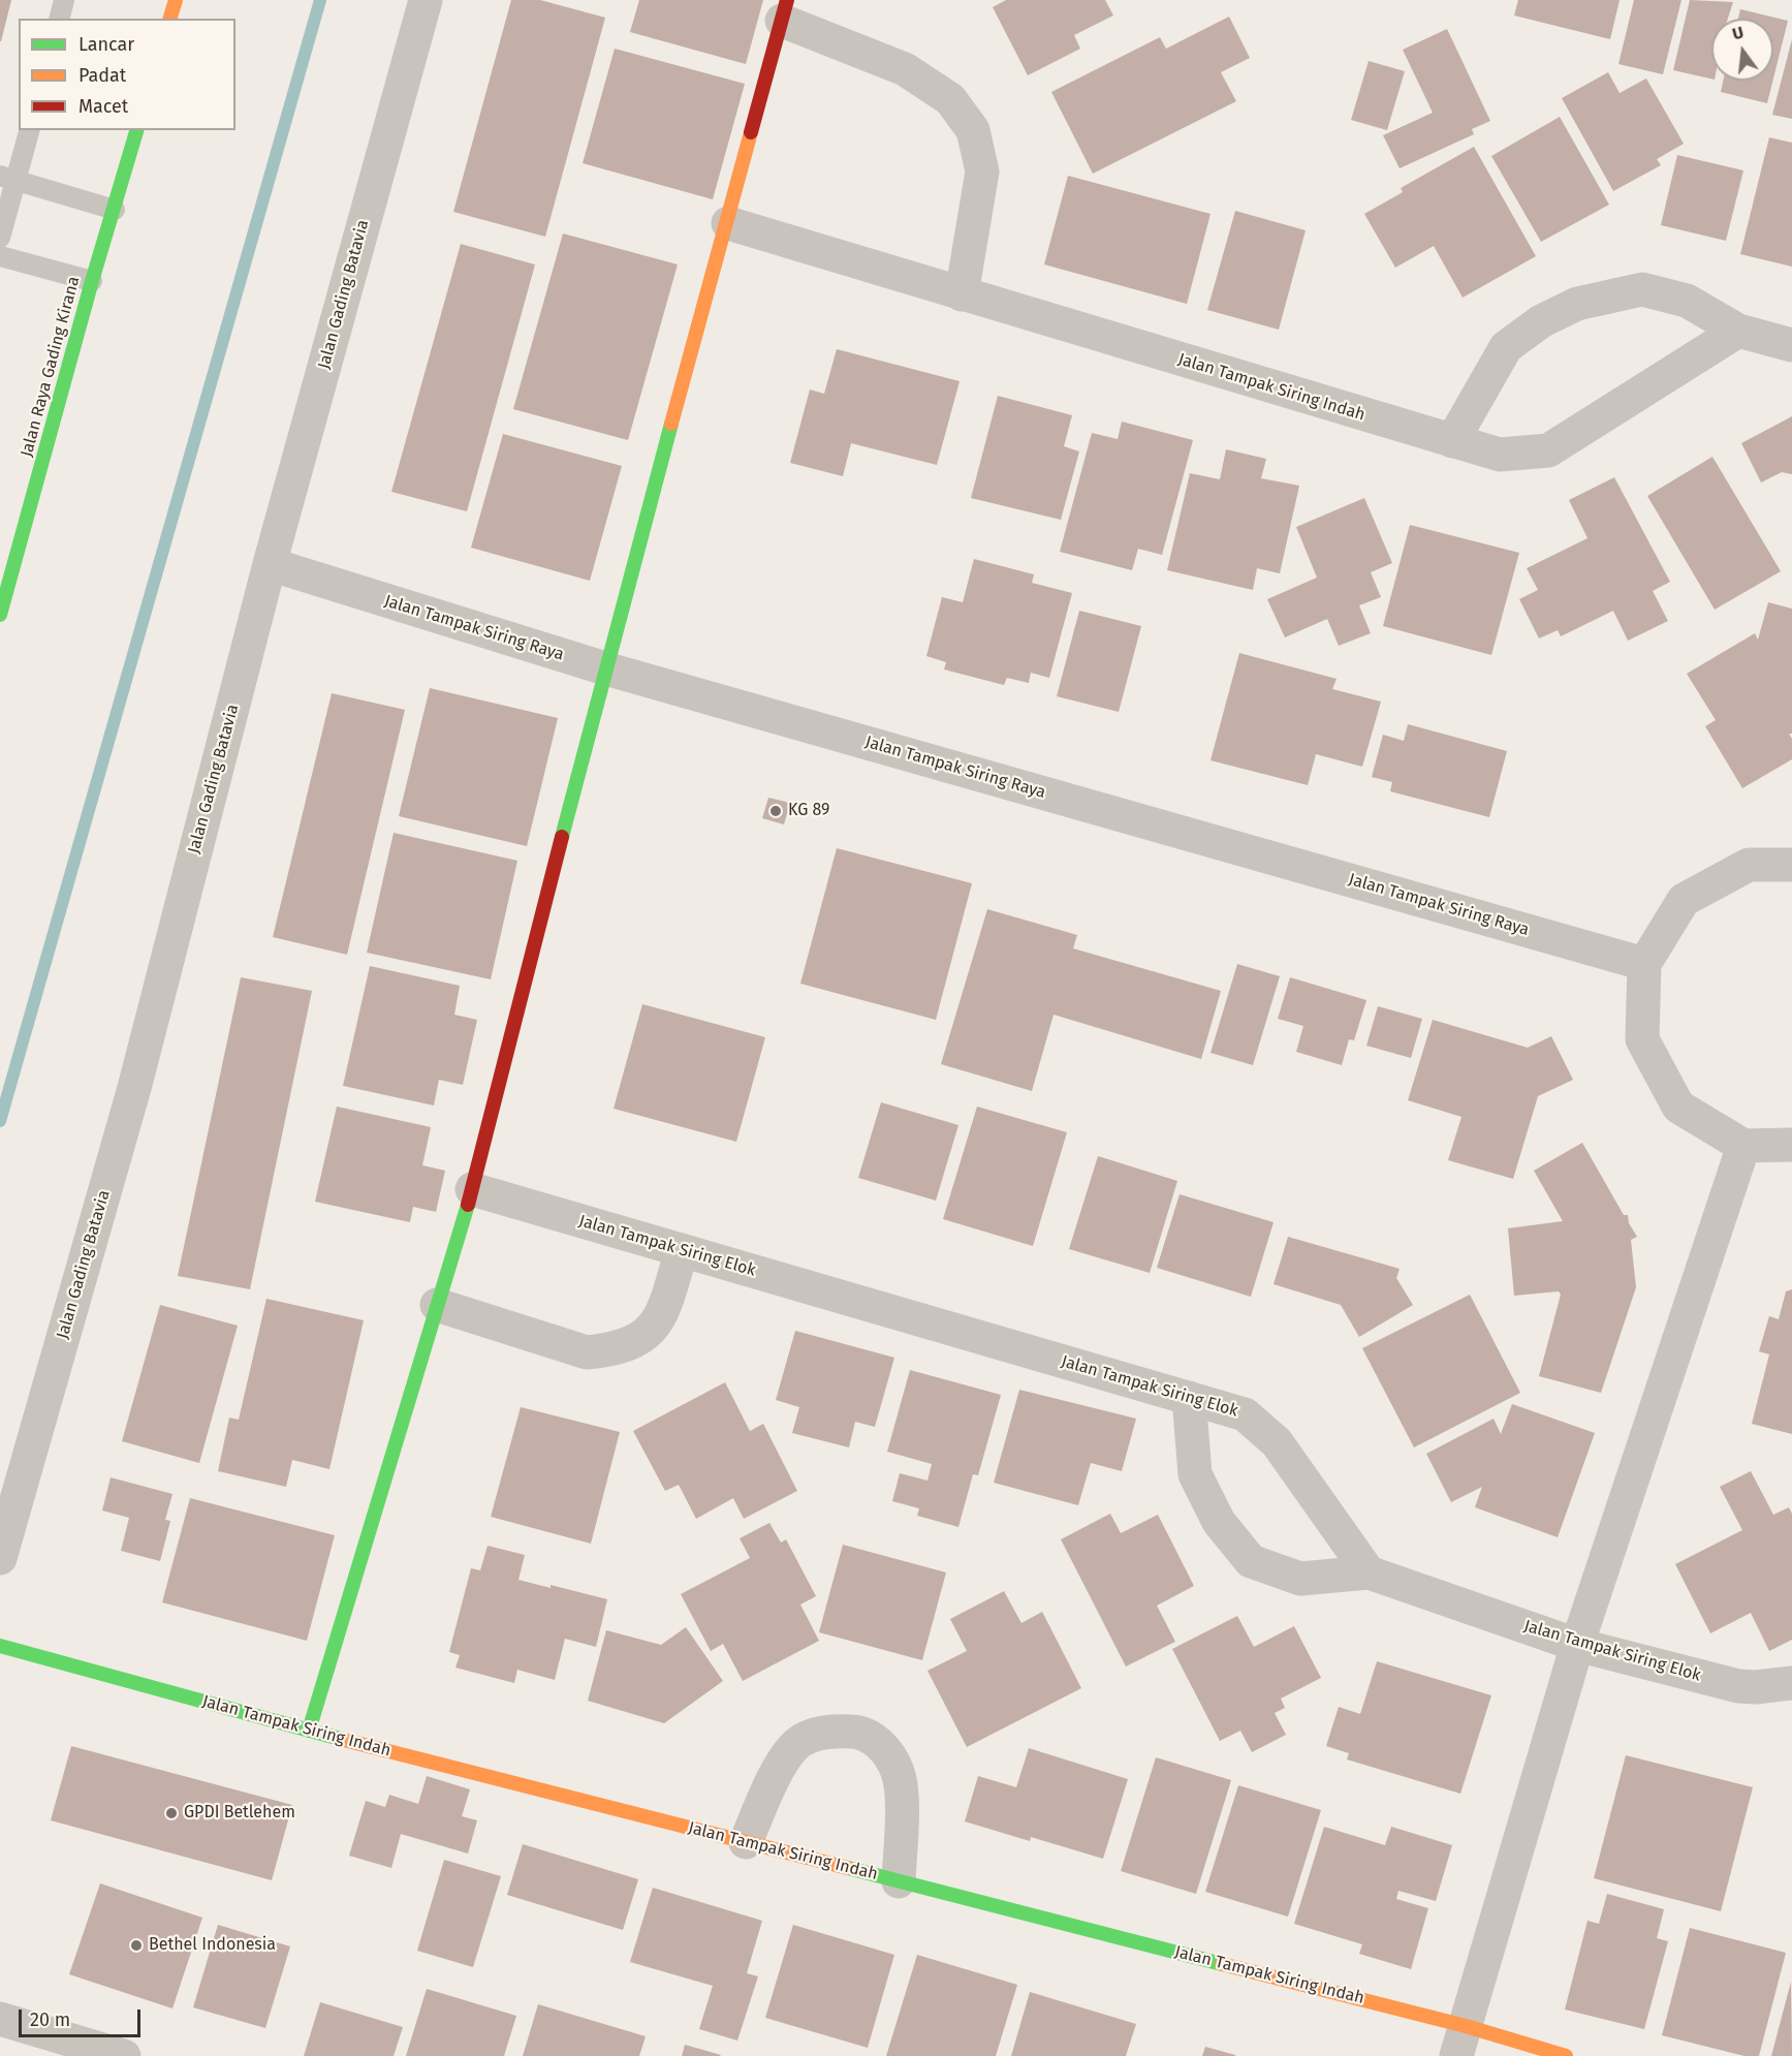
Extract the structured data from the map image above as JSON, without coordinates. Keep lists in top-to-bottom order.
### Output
{
  "streets": {
    "street": [
      "Jalan Gading Batavia",
      "Jalan Raya Gading Kirana",
      "Jalan Tampak Siring Indah",
      "Jalan Tampak Siring Raya",
      "Jalan Tampak Siring Elok"
    ]
  },
  "crossings": [
    ["Jalan Gading Batavia", "Jalan Tampak Siring Raya"]
  ],
  "places": ["KG 89", "GPDI Betlehem", "Bethel Indonesia"],
  "legend": ["Lancar", "Padat", "Macet"],
  "scale_bar": "20 m",
  "north": "top"
}
